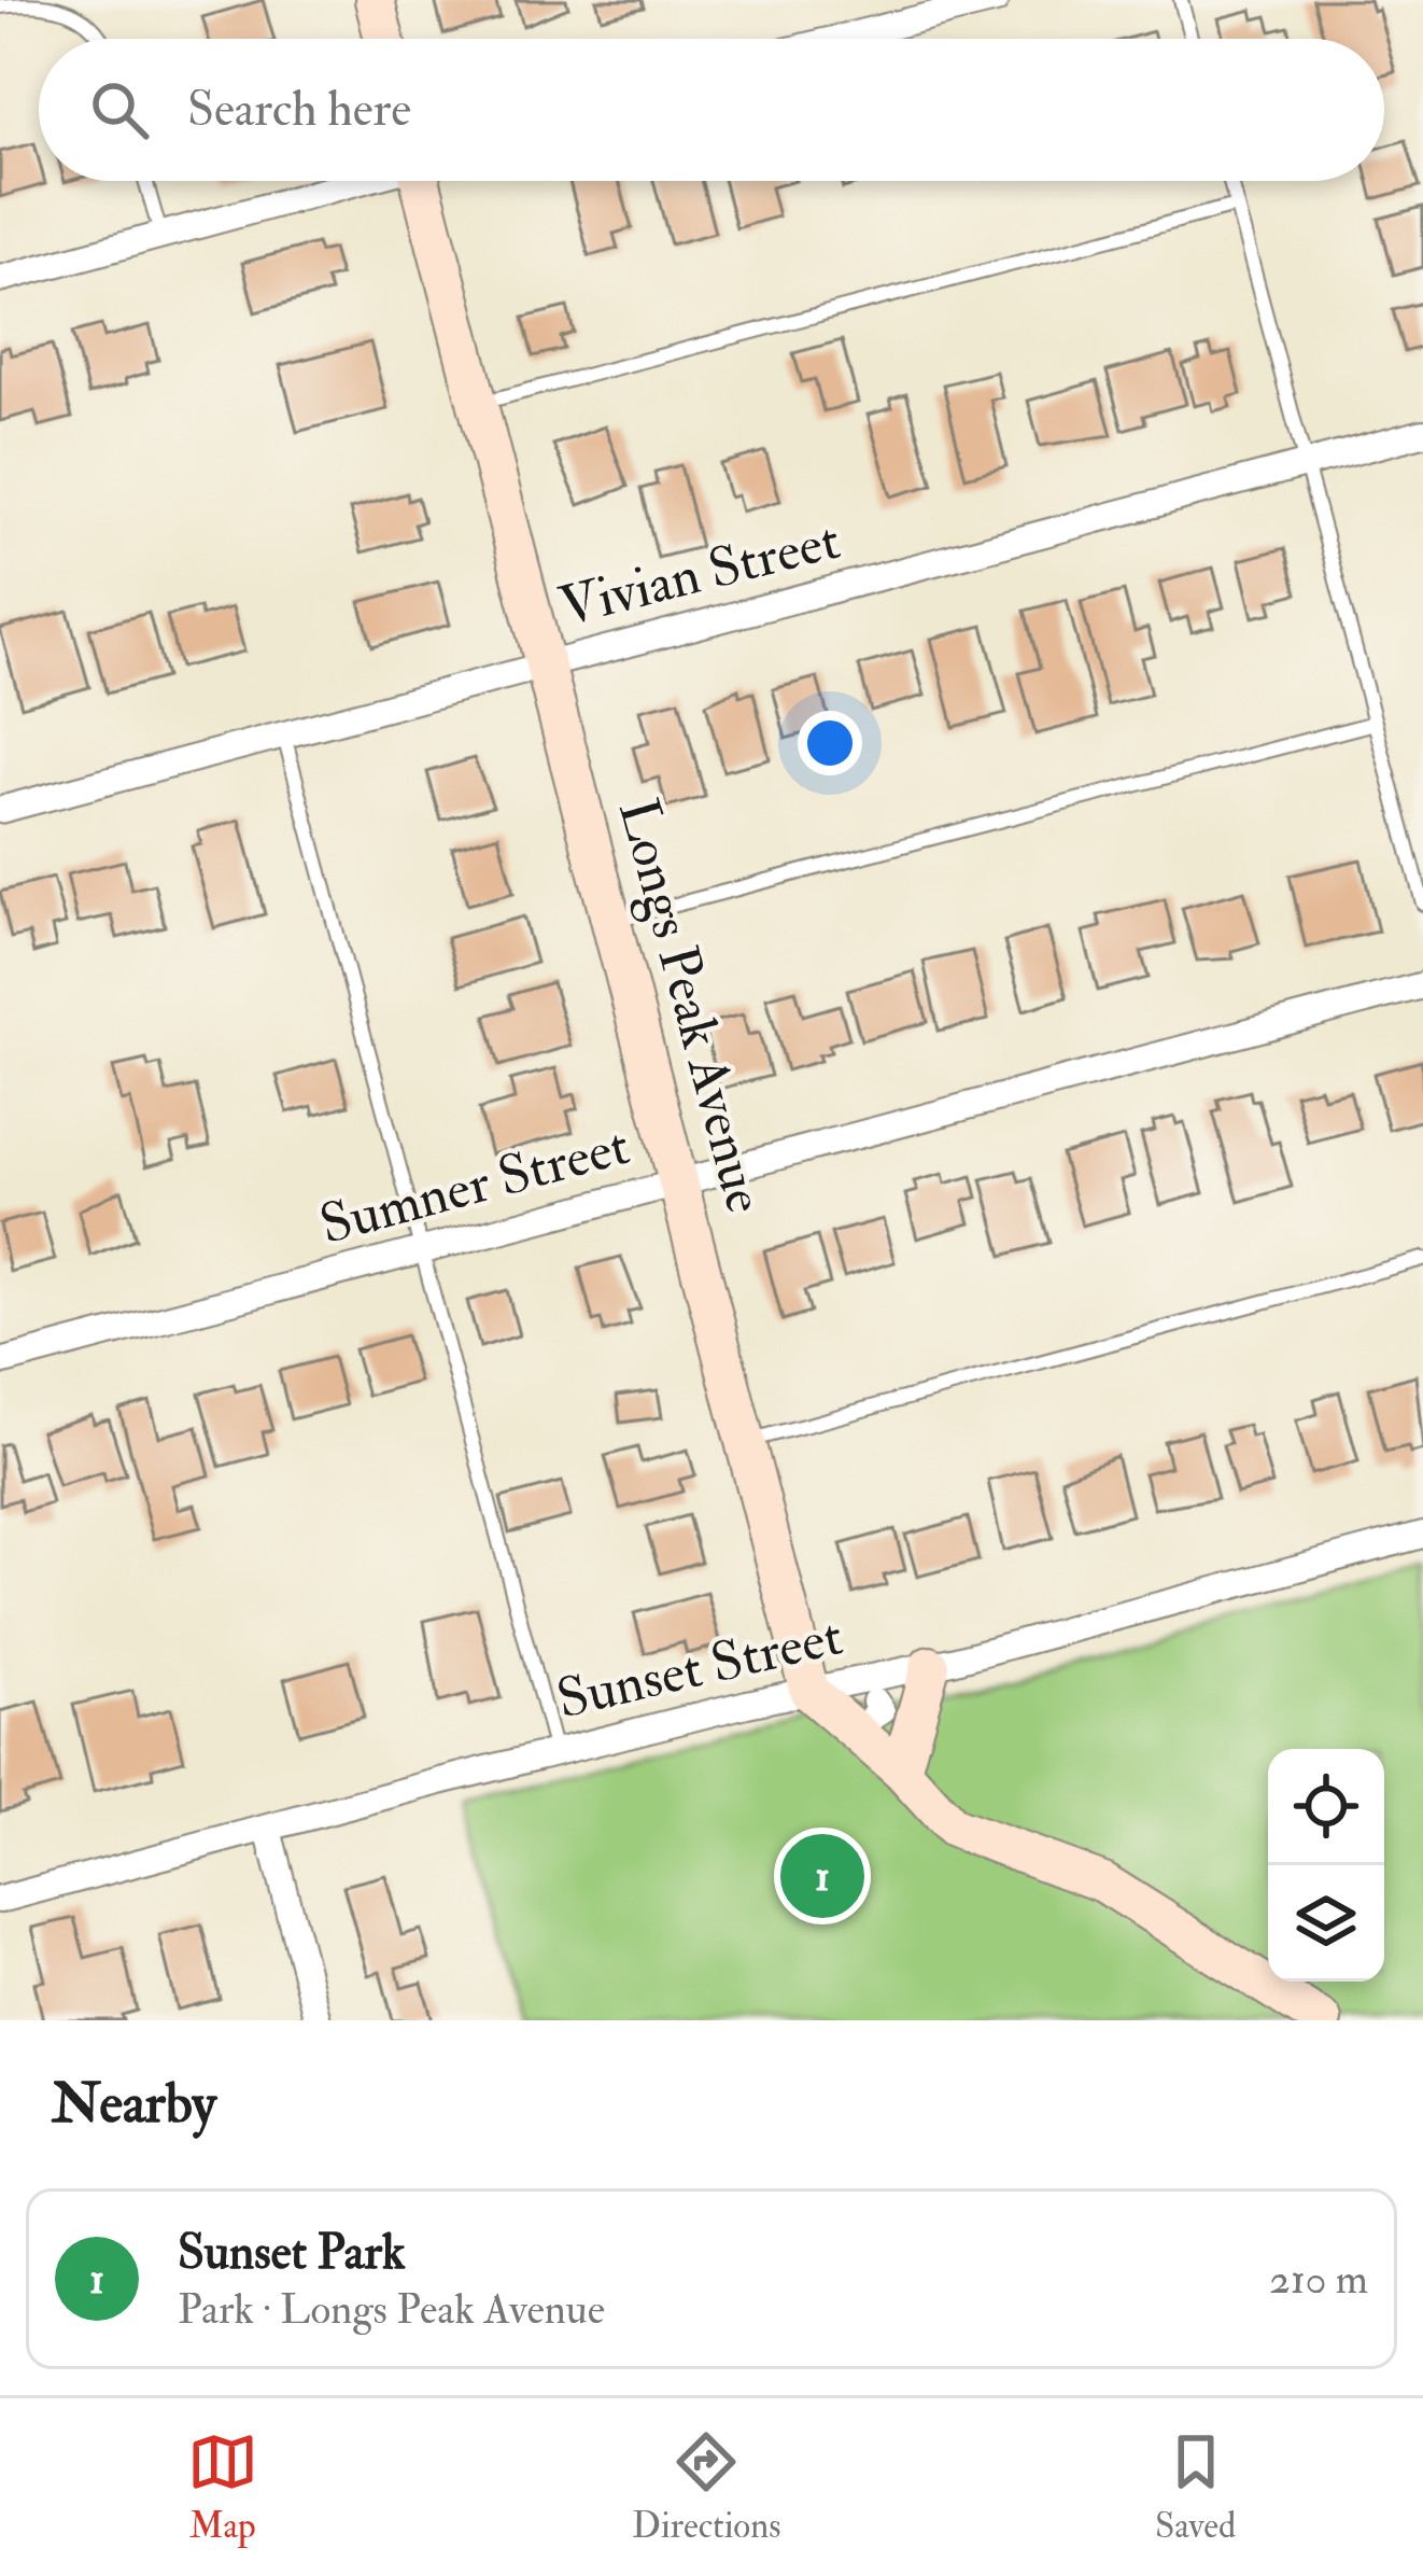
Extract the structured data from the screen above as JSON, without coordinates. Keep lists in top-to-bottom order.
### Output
{
  "streets": {
    "street": [
      "Vivian Street",
      "Longs Peak Avenue",
      "Sumner Street",
      "Sunset Street"
    ]
  },
  "crossings": [
    ["Vivian Street", "Longs Peak Avenue"],
    ["Longs Peak Avenue", "Sumner Street"],
    ["Longs Peak Avenue", "Sunset Street"]
  ],
  "page": {
    "search": "Search here",
    "pins": "1",
    "heading": "Nearby",
    "list": [
      {
        "mark": "1",
        "name": "Sunset Park",
        "note": "Park · Longs Peak Avenue",
        "value": "210 m"
      }
    ],
    "nav": ["Map", "Directions", "Saved"]
  }
}
